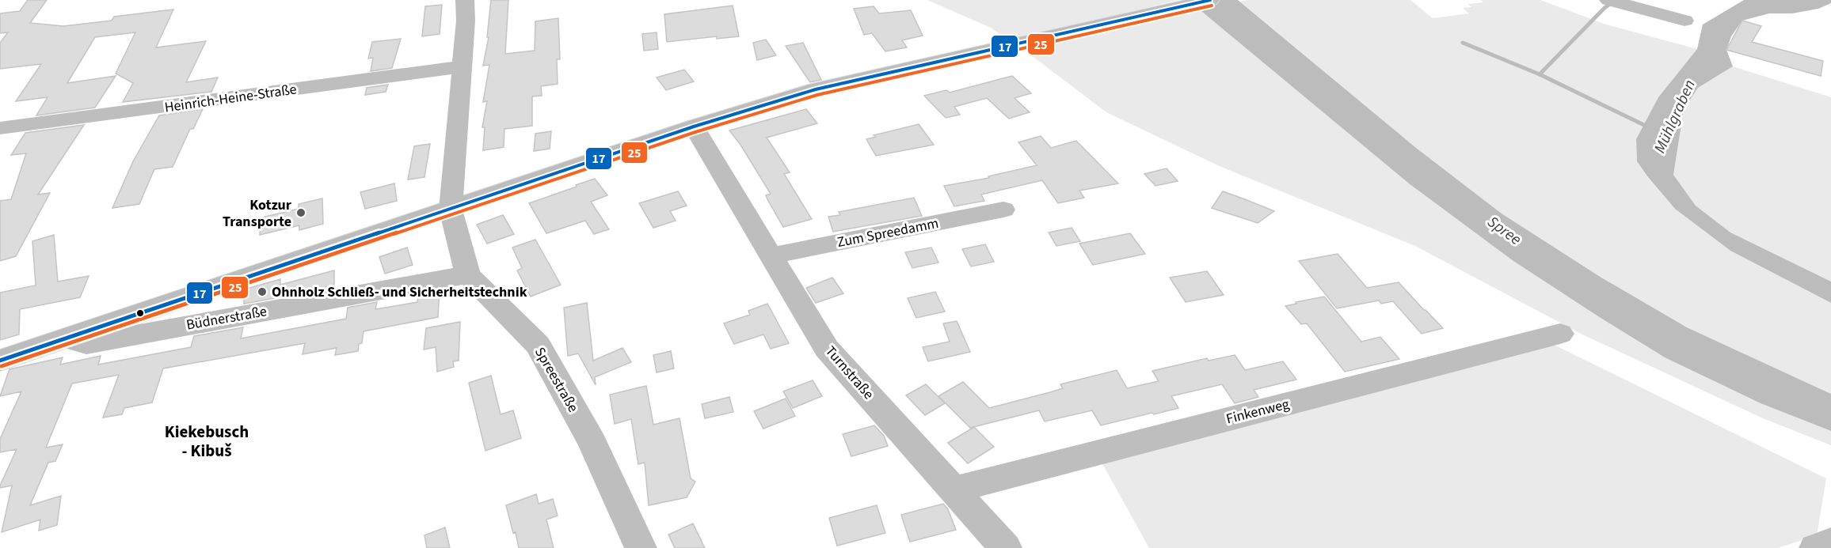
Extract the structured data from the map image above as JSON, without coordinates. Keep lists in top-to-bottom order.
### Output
{
  "streets": {
    "street": [
      "Heinrich-Heine-Straße",
      "Zum Spreedamm",
      "Büdnerstraße",
      "Turnstraße",
      "Spreestraße",
      "Finkenweg"
    ]
  },
  "crossings": [
    ["Heinrich-Heine-Straße", "Spreestraße"],
    ["Zum Spreedamm", "Turnstraße"],
    ["Büdnerstraße", "Spreestraße"],
    ["Turnstraße", "Finkenweg"]
  ],
  "districts": ["Kiekebusch - Kibuš"],
  "water": ["Mühlgraben", "Spree"],
  "places": ["Kotzur Transporte", "Ohnholz Schließ- und Sicherheitstechnik"],
  "lines": ["transit line 17", "transit line 25"]
}
